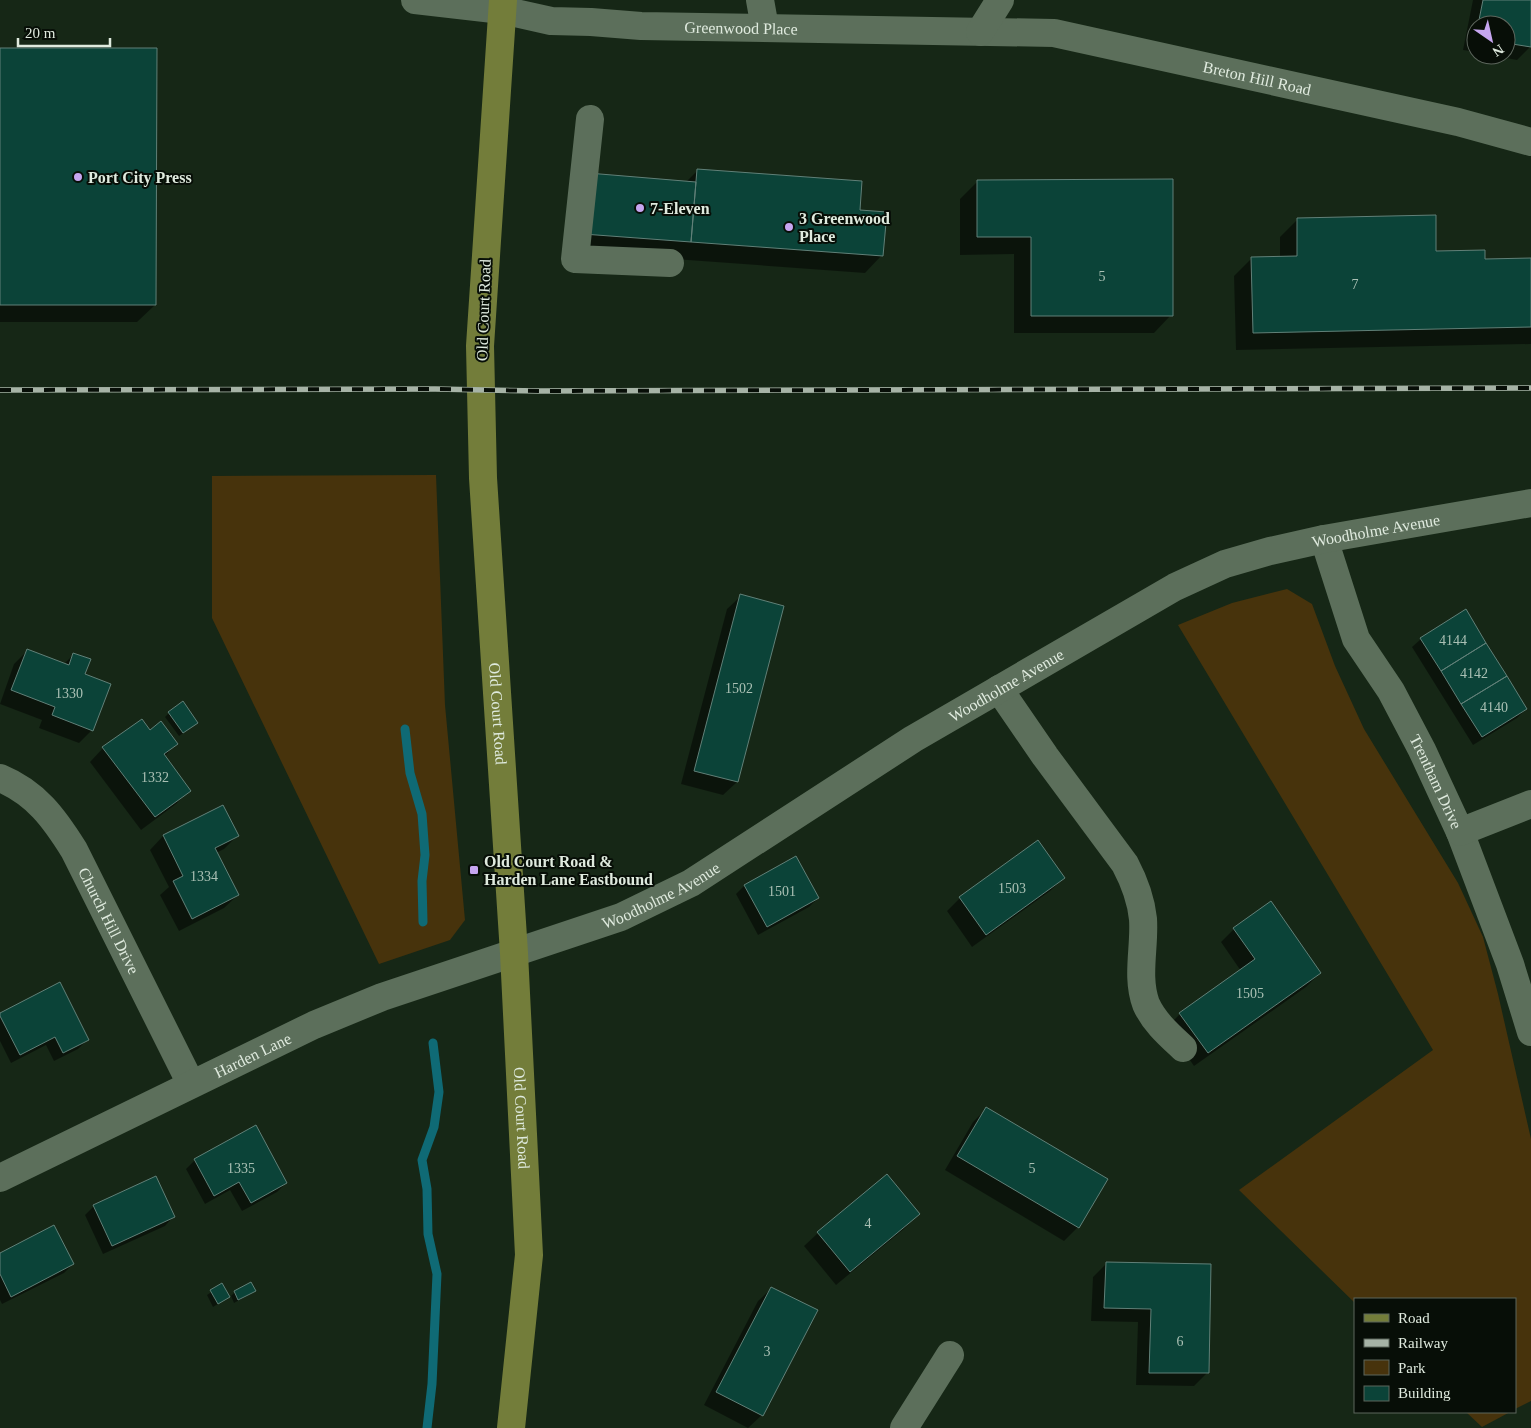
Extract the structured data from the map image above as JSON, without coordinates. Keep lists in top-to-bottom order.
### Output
{
  "streets": {
    "main road": ["Old Court Road"],
    "street": [
      "Greenwood Place",
      "Breton Hill Road",
      "Woodholme Avenue",
      "Trentham Drive",
      "Church Hill Drive",
      "Harden Lane"
    ]
  },
  "crossings": [
    ["Greenwood Place", "Breton Hill Road"],
    ["Greenwood Place", "Old Court Road"],
    ["Old Court Road", "Woodholme Avenue"],
    ["Old Court Road", "Harden Lane"],
    ["Woodholme Avenue", "Trentham Drive"],
    ["Woodholme Avenue", "Harden Lane"],
    ["Church Hill Drive", "Harden Lane"]
  ],
  "places": {
    "other": ["Port City Press", "7-Eleven", "3 Greenwood Place"],
    "transit": ["Old Court Road & Harden Lane Eastbound"]
  },
  "house_numbers": [
    "5",
    "7",
    "4144",
    "4142",
    "1502",
    "1330",
    "4140",
    "1332",
    "1334",
    "1503",
    "1501",
    "1505",
    "1335",
    "5",
    "4",
    "6",
    "3"
  ],
  "legend": [
    "Road",
    "Railway",
    "Park",
    "Building"
  ],
  "scale_bar": "20 m",
  "north": "bottom right"
}
